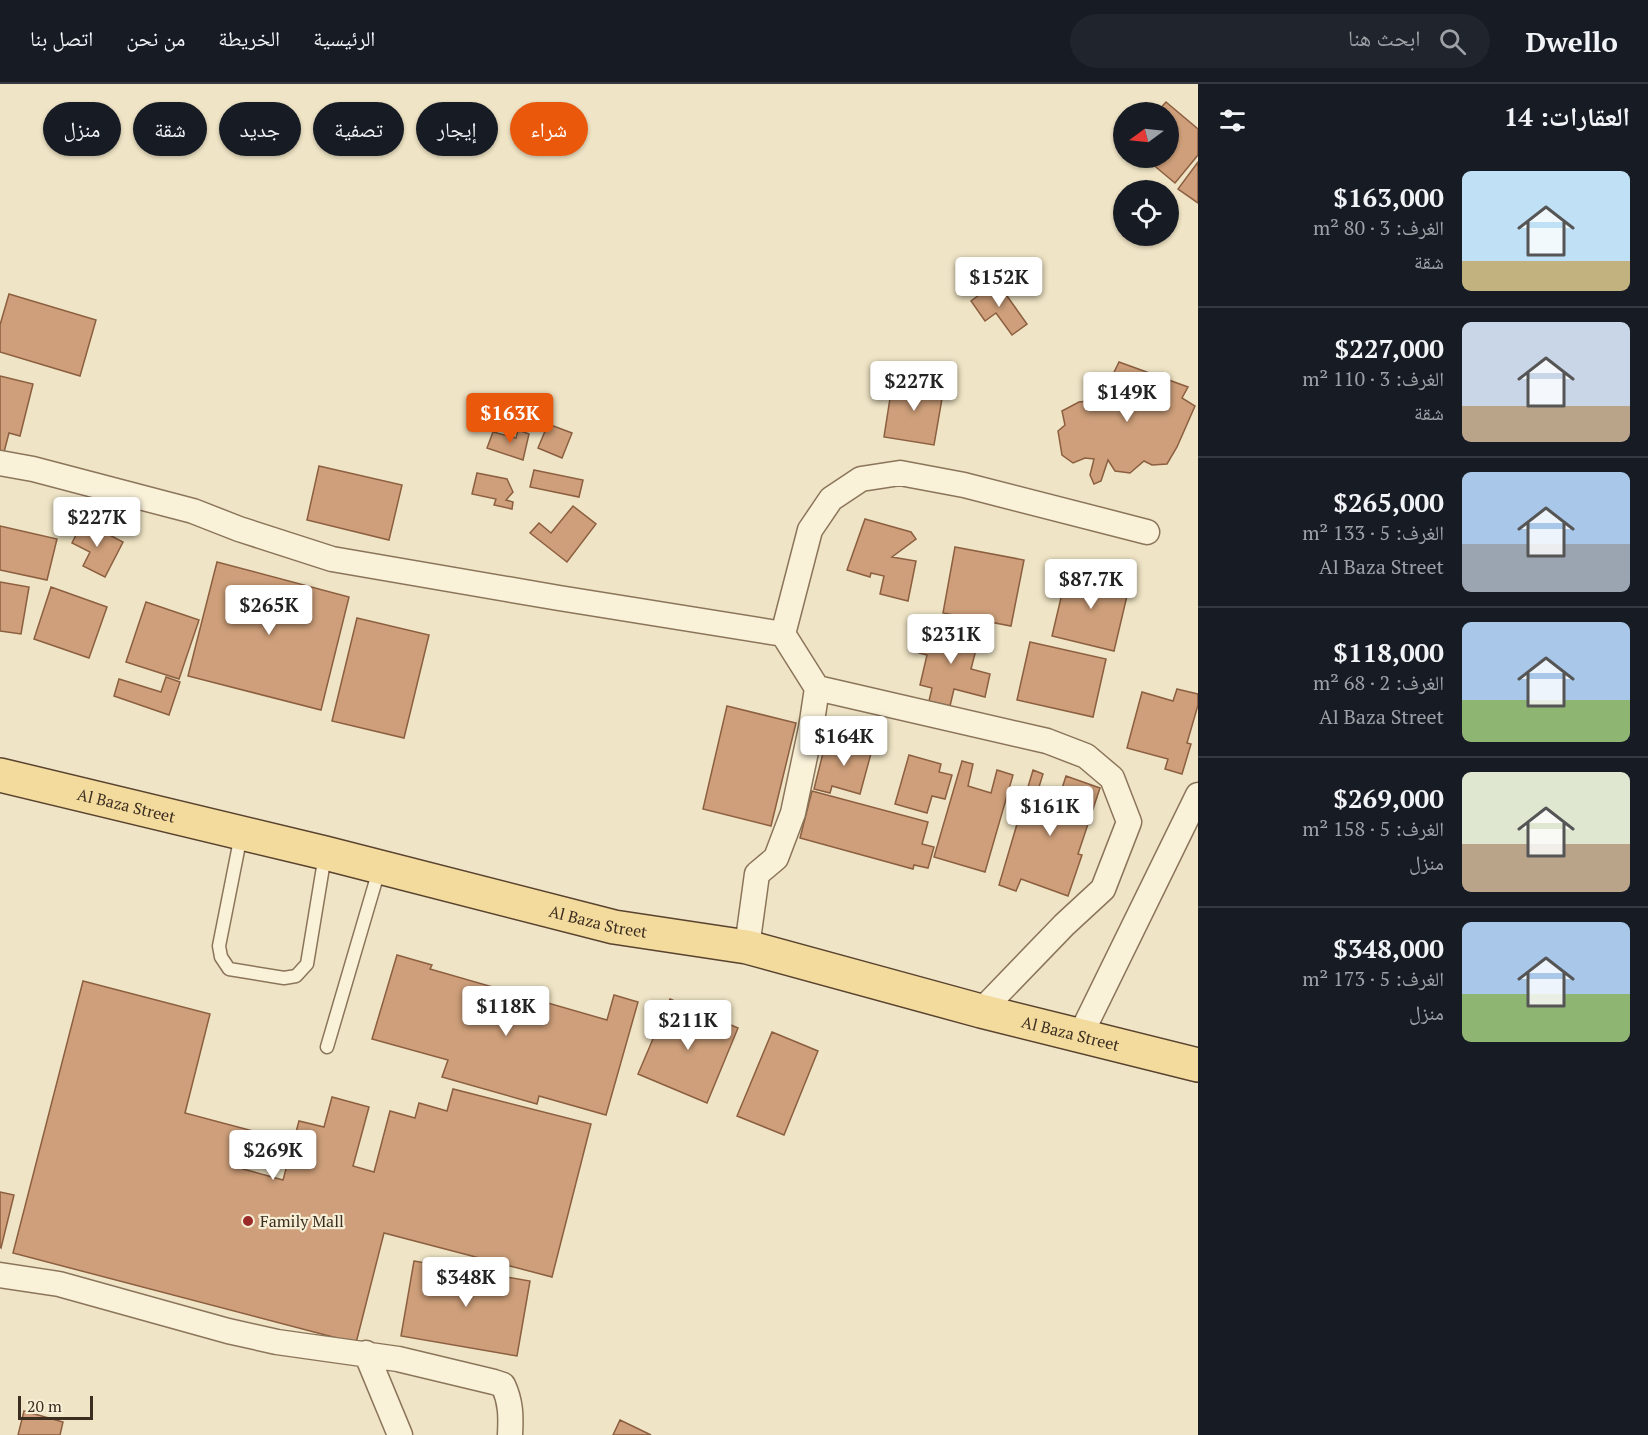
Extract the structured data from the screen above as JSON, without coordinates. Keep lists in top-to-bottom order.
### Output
{
  "streets": {
    "main road": ["Al Baza Street"]
  },
  "places": ["Family Mall"],
  "scale_bar": "20 m",
  "north": "left",
  "page": {
    "header": "Dwello",
    "search": "ابحث هنا",
    "nav": [
      "الرئيسية",
      "الخريطة",
      "من نحن",
      "اتصل بنا"
    ],
    "heading": "العقارات: 14",
    "chip": [
      "شراء",
      "إيجار",
      "تصفية",
      "جديد",
      "شقة",
      "منزل"
    ],
    "list": [
      {
        "name": "$163,000",
        "note": "الغرف: 3 · 80 m² · شقة"
      },
      {
        "name": "$227,000",
        "note": "الغرف: 3 · 110 m² · شقة"
      },
      {
        "name": "$265,000",
        "note": "الغرف: 5 · 133 m² · Al Baza Street"
      },
      {
        "name": "$118,000",
        "note": "الغرف: 2 · 68 m² · Al Baza Street"
      },
      {
        "name": "$269,000",
        "note": "الغرف: 5 · 158 m² · منزل"
      },
      {
        "name": "$348,000",
        "note": "الغرف: 5 · 173 m² · منزل"
      }
    ],
    "price": [
      "$152K",
      "$227K",
      "$149K",
      "$163K",
      "$227K",
      "$87.7K",
      "$265K",
      "$231K",
      "$164K",
      "$161K",
      "$118K",
      "$211K",
      "$269K",
      "$348K"
    ],
    "scale": "20 m"
  }
}
